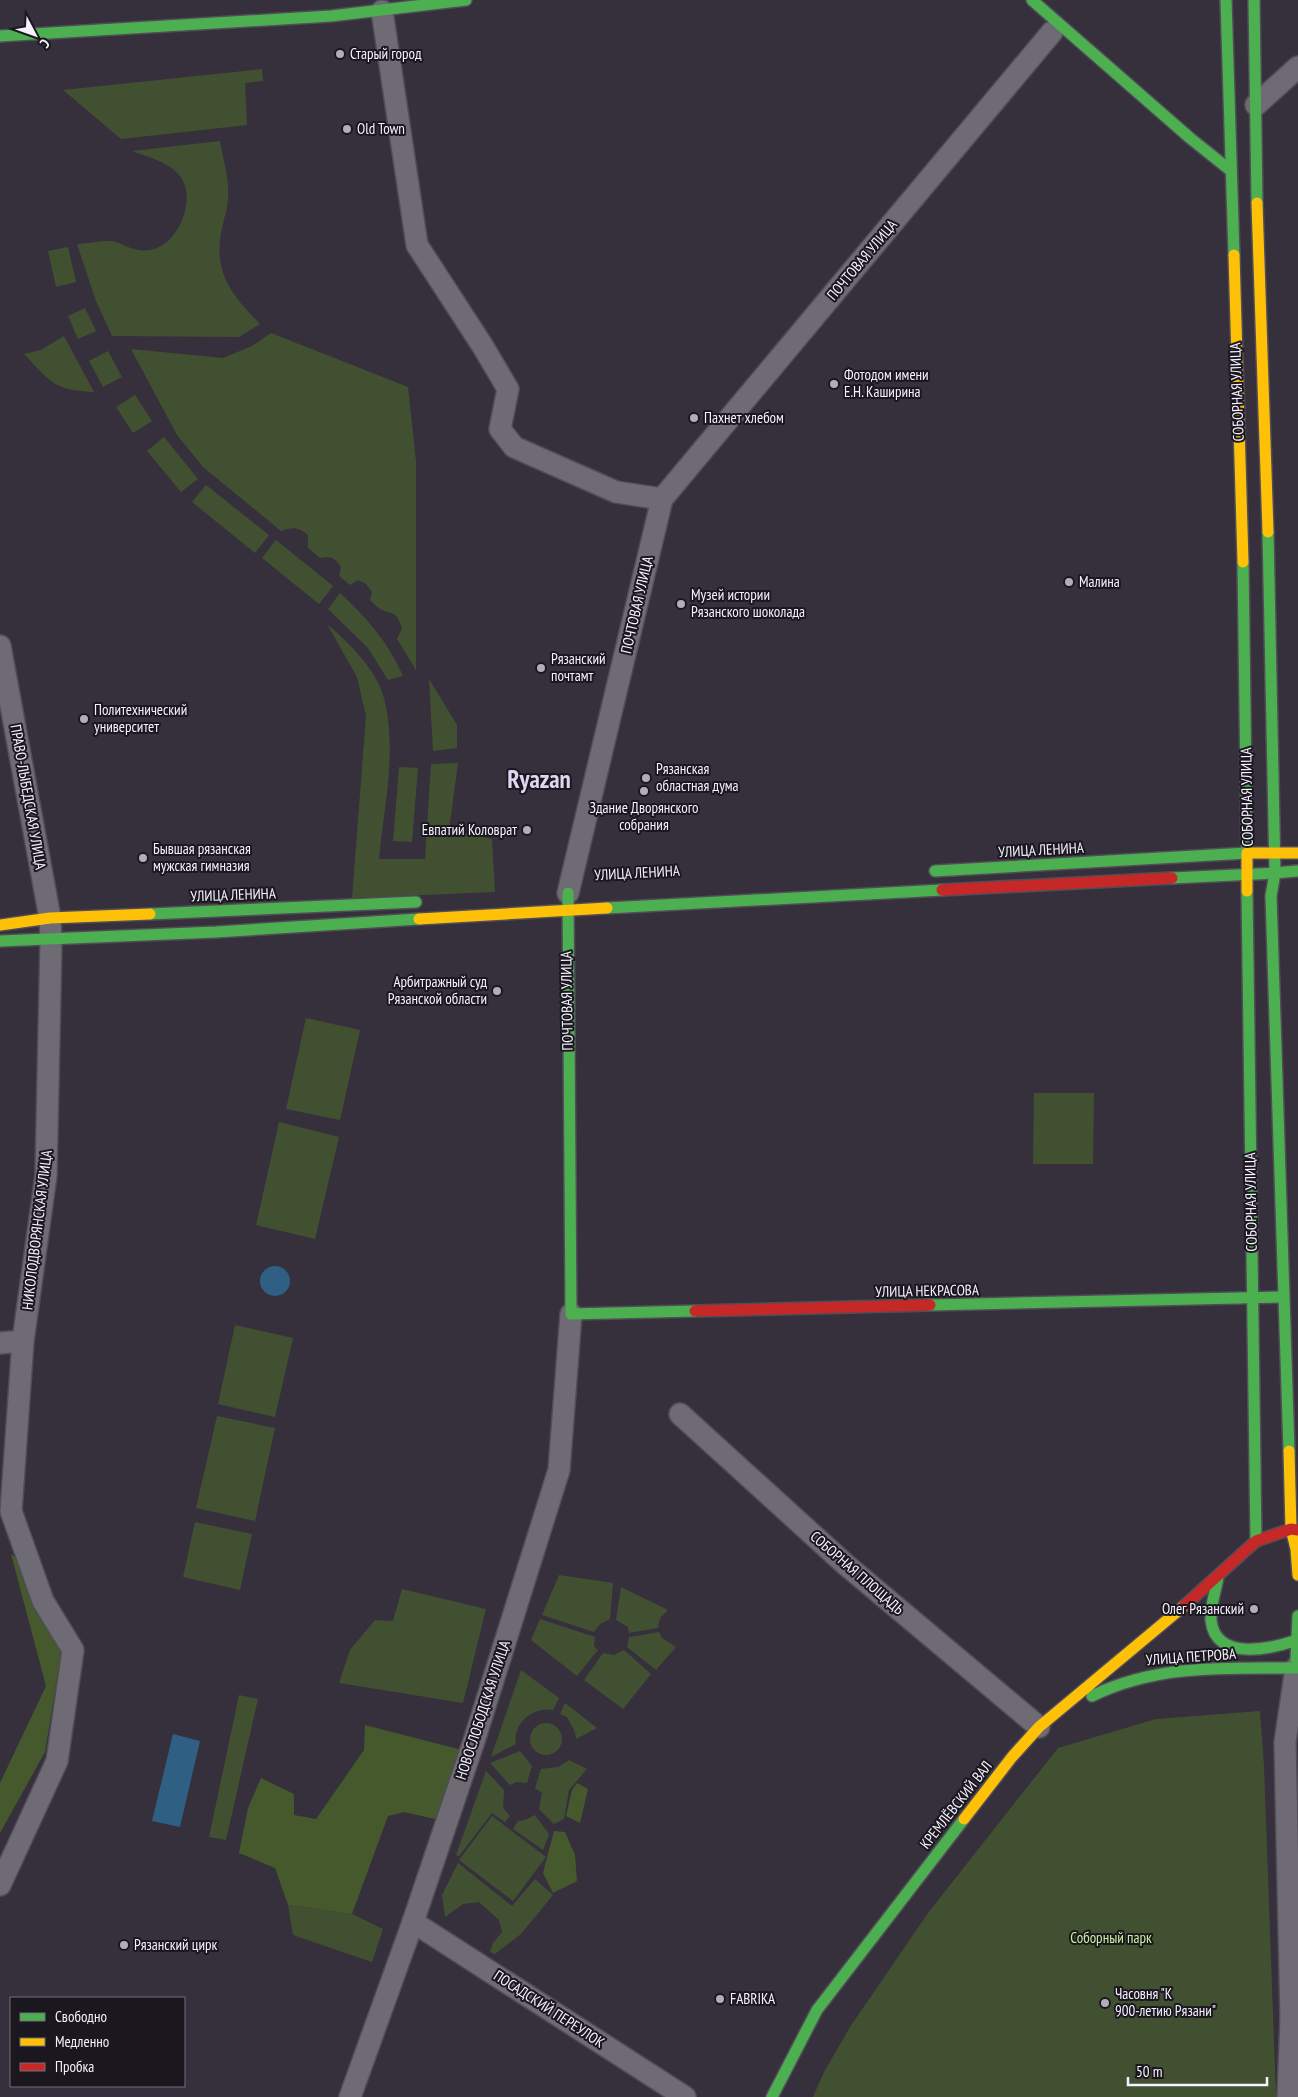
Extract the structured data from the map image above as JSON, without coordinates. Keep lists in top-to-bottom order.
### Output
{
  "streets": {
    "main road": [
      "ПОЧТОВАЯ УЛИЦА",
      "СОБОРНАЯ УЛИЦА",
      "УЛИЦА ЛЕНИНА",
      "УЛИЦА НЕКРАСОВА",
      "УЛИЦА ПЕТРОВА",
      "КРЕМЛЁВСКИЙ ВАЛ"
    ],
    "street": [
      "ПРАВО-ЛЫБЕДСКАЯ УЛИЦА",
      "НИКОЛОДВОРЯНСКАЯ УЛИЦА",
      "СОБОРНАЯ ПЛОЩАДЬ",
      "НОВОСЛОБОДСКАЯ УЛИЦА",
      "ПОСАДСКИЙ ПЕРЕУЛОК"
    ]
  },
  "crossings": [
    ["ПОЧТОВАЯ УЛИЦА", "УЛИЦА НЕКРАСОВА"],
    ["ПОЧТОВАЯ УЛИЦА", "НОВОСЛОБОДСКАЯ УЛИЦА"],
    ["СОБОРНАЯ УЛИЦА", "УЛИЦА ЛЕНИНА"],
    ["СОБОРНАЯ УЛИЦА", "УЛИЦА НЕКРАСОВА"],
    ["ПРАВО-ЛЫБЕДСКАЯ УЛИЦА", "УЛИЦА ЛЕНИНА"],
    ["ПРАВО-ЛЫБЕДСКАЯ УЛИЦА", "НИКОЛОДВОРЯНСКАЯ УЛИЦА"],
    ["УЛИЦА ЛЕНИНА", "НИКОЛОДВОРЯНСКАЯ УЛИЦА"],
    ["УЛИЦА НЕКРАСОВА", "НОВОСЛОБОДСКАЯ УЛИЦА"],
    ["СОБОРНАЯ ПЛОЩАДЬ", "УЛИЦА ПЕТРОВА"],
    ["СОБОРНАЯ ПЛОЩАДЬ", "КРЕМЛЁВСКИЙ ВАЛ"],
    ["УЛИЦА ПЕТРОВА", "КРЕМЛЁВСКИЙ ВАЛ"],
    ["НОВОСЛОБОДСКАЯ УЛИЦА", "ПОСАДСКИЙ ПЕРЕУЛОК"]
  ],
  "districts": ["Ryazan"],
  "parks": ["Соборный парк"],
  "places": [
    "Старый город",
    "Old Town",
    "Фотодом имени Е.Н. Каширина",
    "Пахнет хлебом",
    "Малина",
    "Музей истории Рязанского шоколада",
    "Рязанский почтамт",
    "Политехнический университет",
    "Рязанская областная дума",
    "Здание Дворянского собрания",
    "Евпатий Коловрат",
    "Бывшая рязанская мужская гимназия",
    "Арбитражный суд Рязанской области",
    "Олег Рязанский",
    "Рязанский цирк",
    "FABRIKA",
    "Часовня \"К 900-летию Рязани\""
  ],
  "legend": ["Свободно", "Медленно", "Пробка"],
  "scale_bar": "50 m",
  "north": "bottom right"
}
